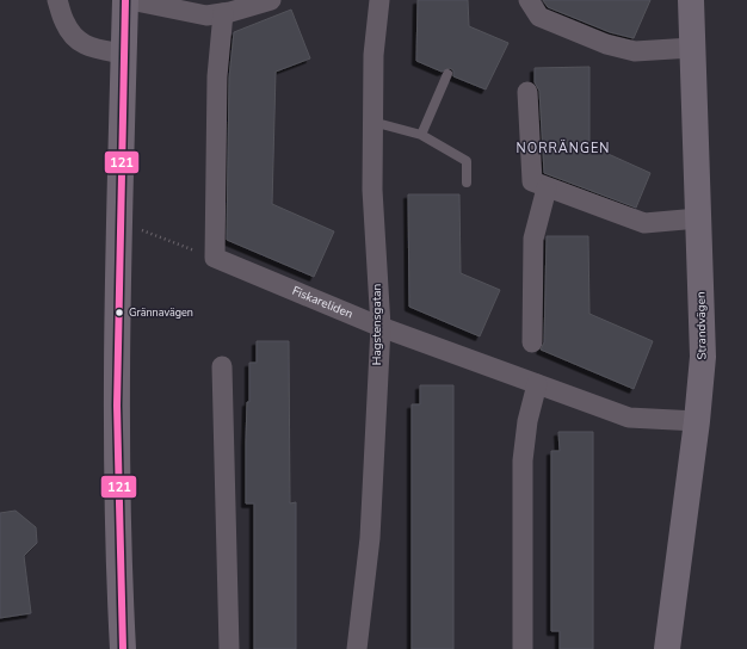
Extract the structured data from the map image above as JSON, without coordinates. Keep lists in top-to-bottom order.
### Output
{
  "streets": {
    "street": ["Fiskareliden", "Hagstensgatan", "Strandvägen"]
  },
  "crossings": [
    ["Fiskareliden", "Hagstensgatan"],
    ["Fiskareliden", "Strandvägen"]
  ],
  "districts": ["NORRÄNGEN"],
  "places": ["Grännavägen"],
  "lines": ["transit line 121"]
}
